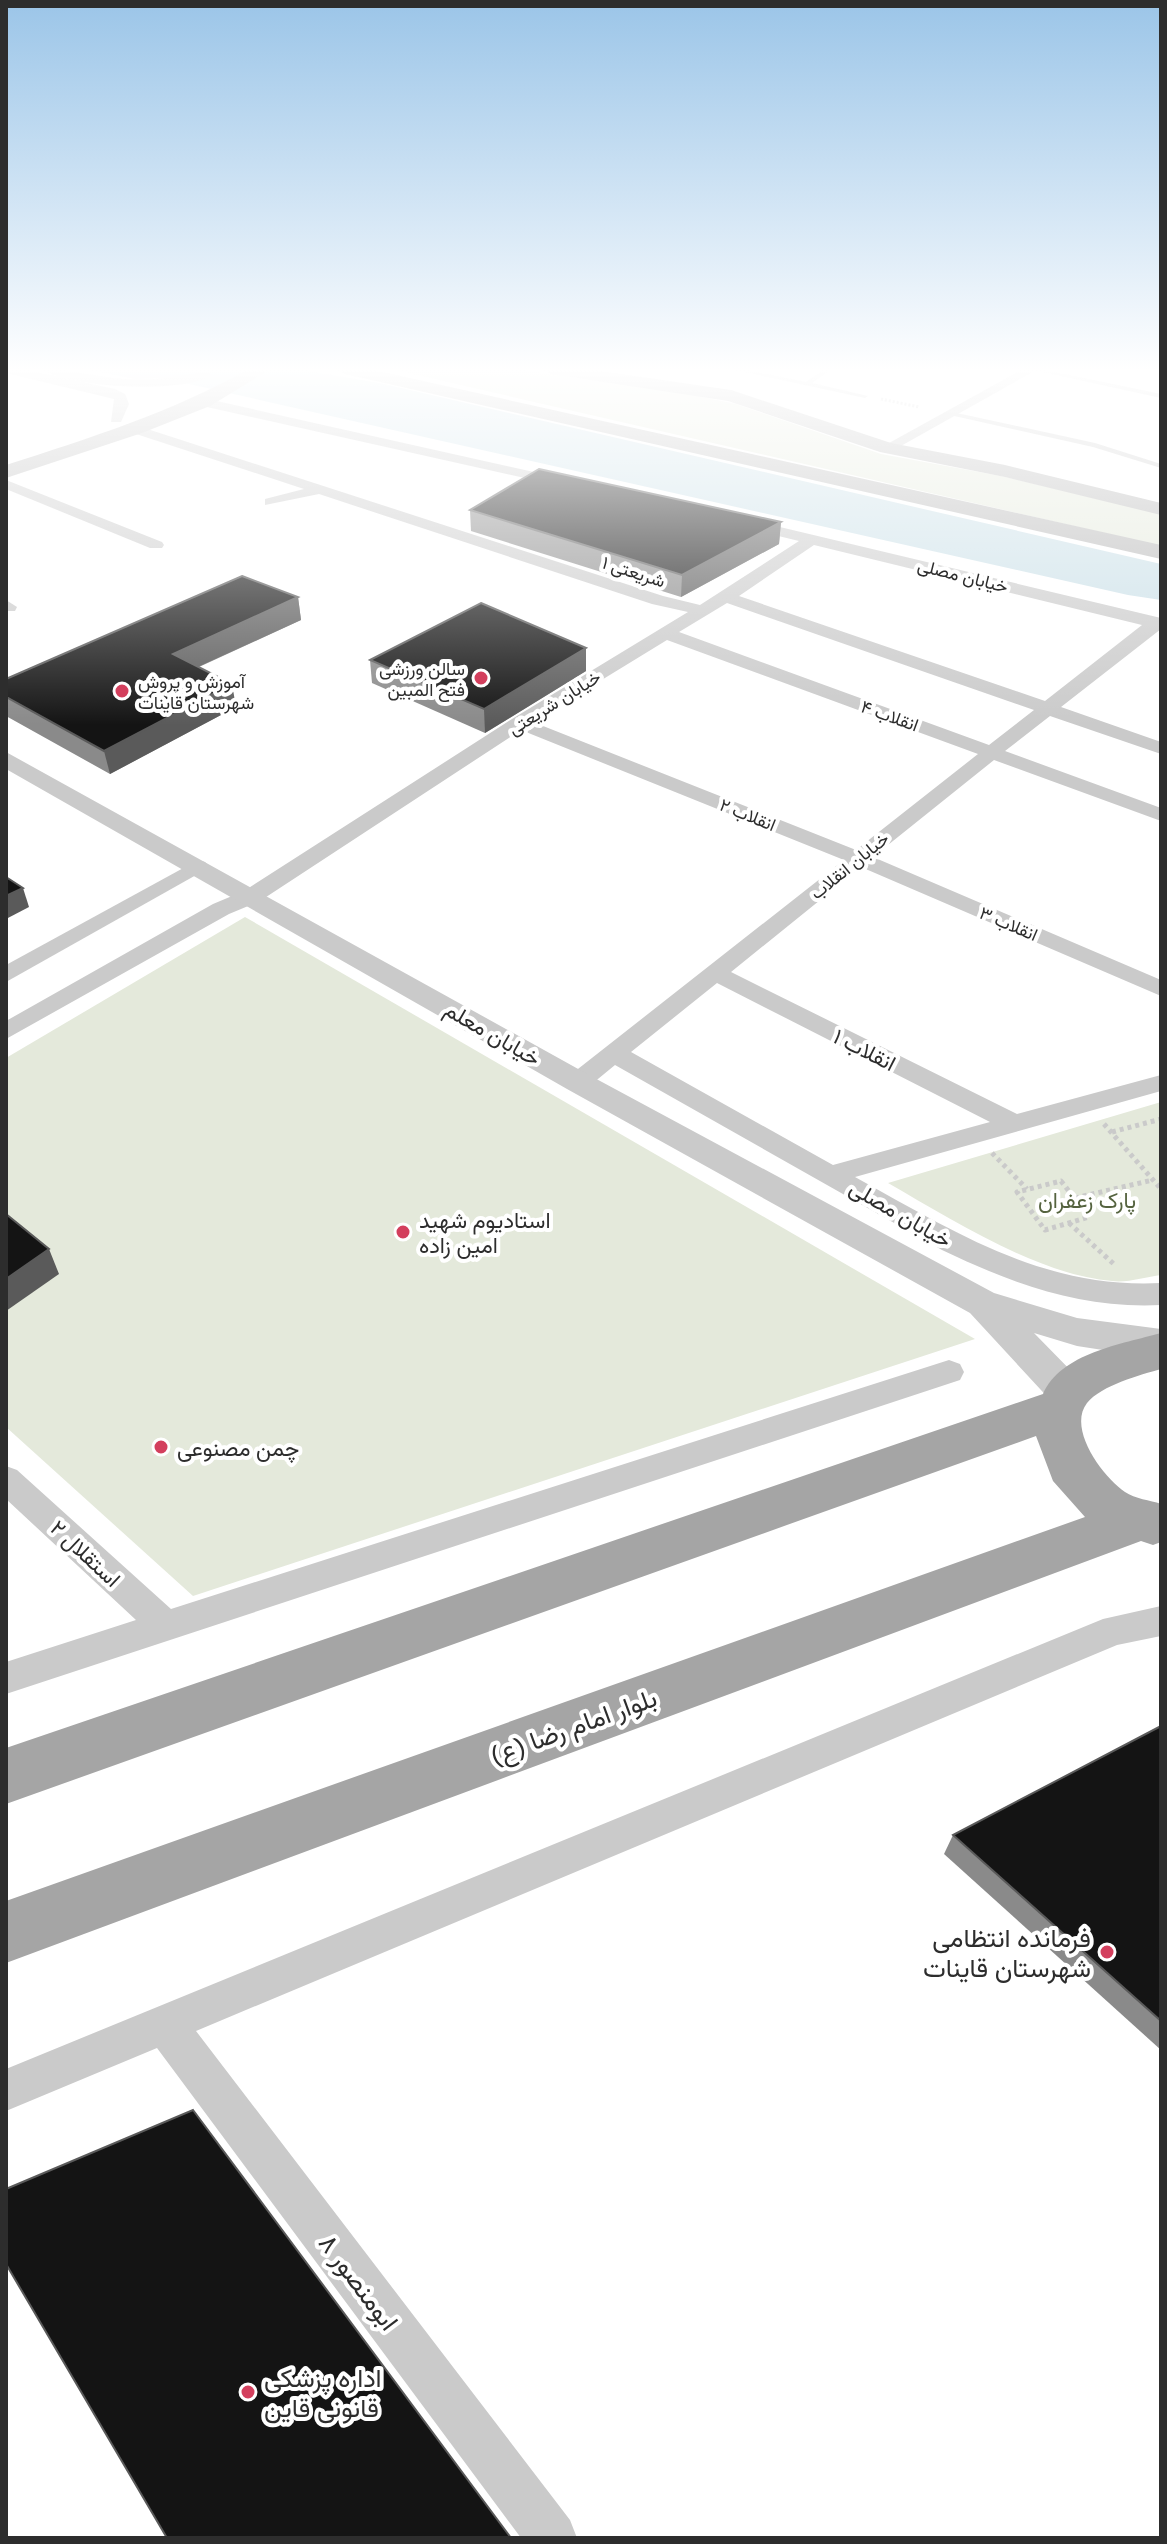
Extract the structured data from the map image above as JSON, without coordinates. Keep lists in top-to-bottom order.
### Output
{
  "streets": {
    "main road": ["بلوار امام رضا (ع)"],
    "street": [
      "شریعتی ۱",
      "خیابان مصلی",
      "خیابان شریعتی",
      "انقلاب ۴",
      "انقلاب ۲",
      "خیابان انقلاب",
      "انقلاب ۳",
      "خیابان معلم",
      "انقلاب ۱",
      "استقلال ۲",
      "ابومنصور ۸"
    ]
  },
  "crossings": [
    ["شریعتی ۱", "خیابان شریعتی"],
    ["خیابان مصلی", "خیابان شریعتی"],
    ["خیابان مصلی", "خیابان انقلاب"],
    ["خیابان شریعتی", "انقلاب ۴"],
    ["خیابان شریعتی", "انقلاب ۲"],
    ["خیابان شریعتی", "خیابان معلم"],
    ["انقلاب ۴", "خیابان انقلاب"],
    ["انقلاب ۲", "خیابان انقلاب"],
    ["انقلاب ۲", "انقلاب ۳"],
    ["خیابان انقلاب", "انقلاب ۳"],
    ["خیابان انقلاب", "خیابان معلم"],
    ["خیابان انقلاب", "انقلاب ۱"]
  ],
  "parks": ["پارک زعفران"],
  "places": [
    "سالن ورزشی فتح المبین",
    "آموزش و پروش شهرستان قاینات",
    "استادیوم شهید امین زاده",
    "چمن مصنوعی",
    "فرمانده انتظامی شهرستان قاینات",
    "اداره پزشکی قانونی قاین"
  ]
}
